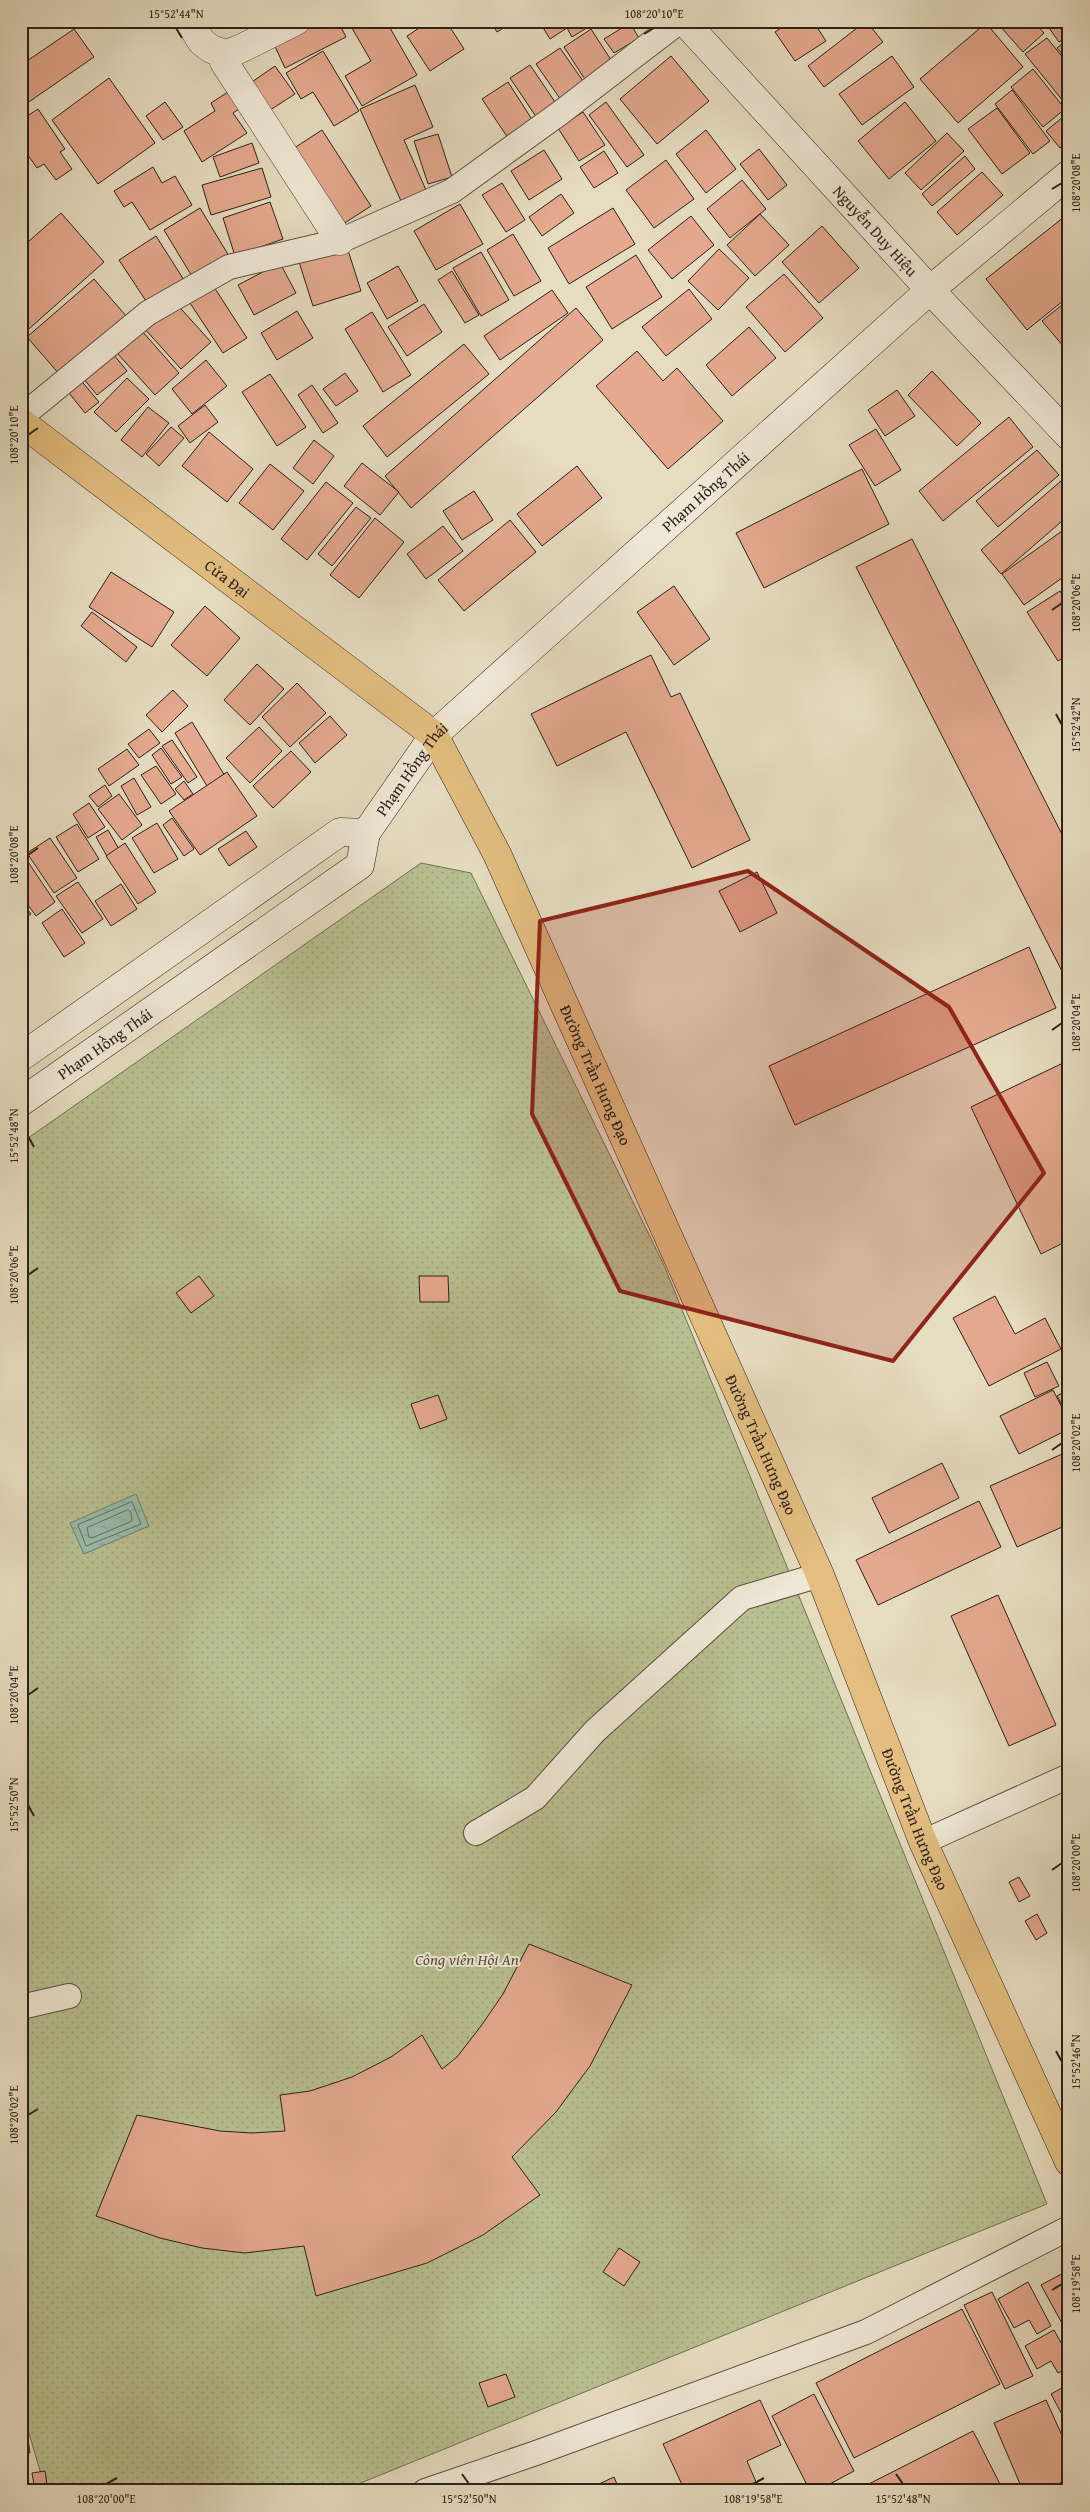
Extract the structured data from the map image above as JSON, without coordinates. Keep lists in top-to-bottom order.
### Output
{
  "streets": {
    "main road": ["Cửa Đại", "Đường Trần Hưng Đạo"],
    "street": ["Nguyễn Duy Hiệu", "Phạm Hồng Thái"]
  },
  "crossings": [
    ["Nguyễn Duy Hiệu", "Phạm Hồng Thái"],
    ["Phạm Hồng Thái", "Cửa Đại"],
    ["Phạm Hồng Thái", "Đường Trần Hưng Đạo"],
    ["Cửa Đại", "Đường Trần Hưng Đạo"]
  ],
  "parks": ["Công viên Hội An"],
  "coordinates": [
    "15°52'44\"N",
    "108°20'10\"E",
    "108°20'08\"E",
    "108°20'06\"E",
    "15°52'42\"N",
    "108°20'04\"E",
    "15°52'48\"N",
    "108°20'02\"E",
    "15°52'50\"N",
    "108°20'00\"E",
    "15°52'46\"N",
    "108°19'58\"E"
  ]
}
